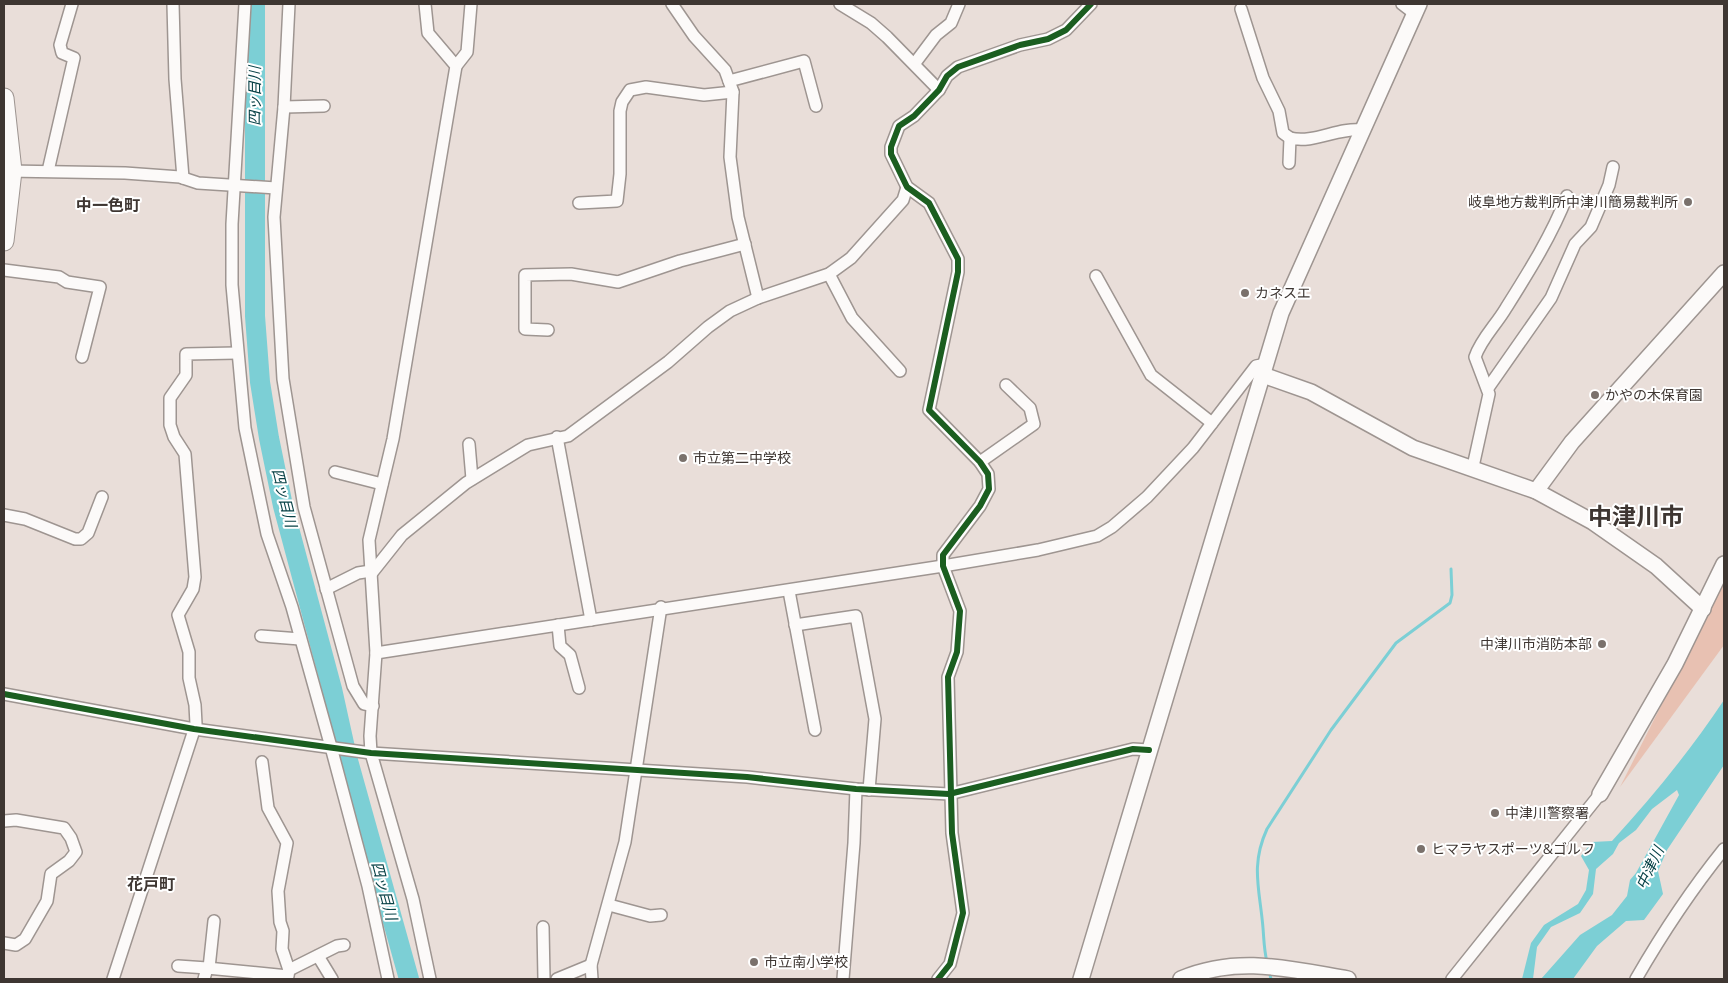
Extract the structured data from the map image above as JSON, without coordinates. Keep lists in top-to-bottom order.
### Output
{
  "districts": ["中一色町", "中津川市", "花戸町"],
  "water": ["四ッ目川", "中津川"],
  "places": [
    "岐阜地方裁判所中津川簡易裁判所",
    "カネスエ",
    "かやの木保育園",
    "市立第二中学校",
    "中津川市消防本部",
    "中津川警察署",
    "ヒマラヤスポーツ&ゴルフ",
    "市立南小学校"
  ]
}
